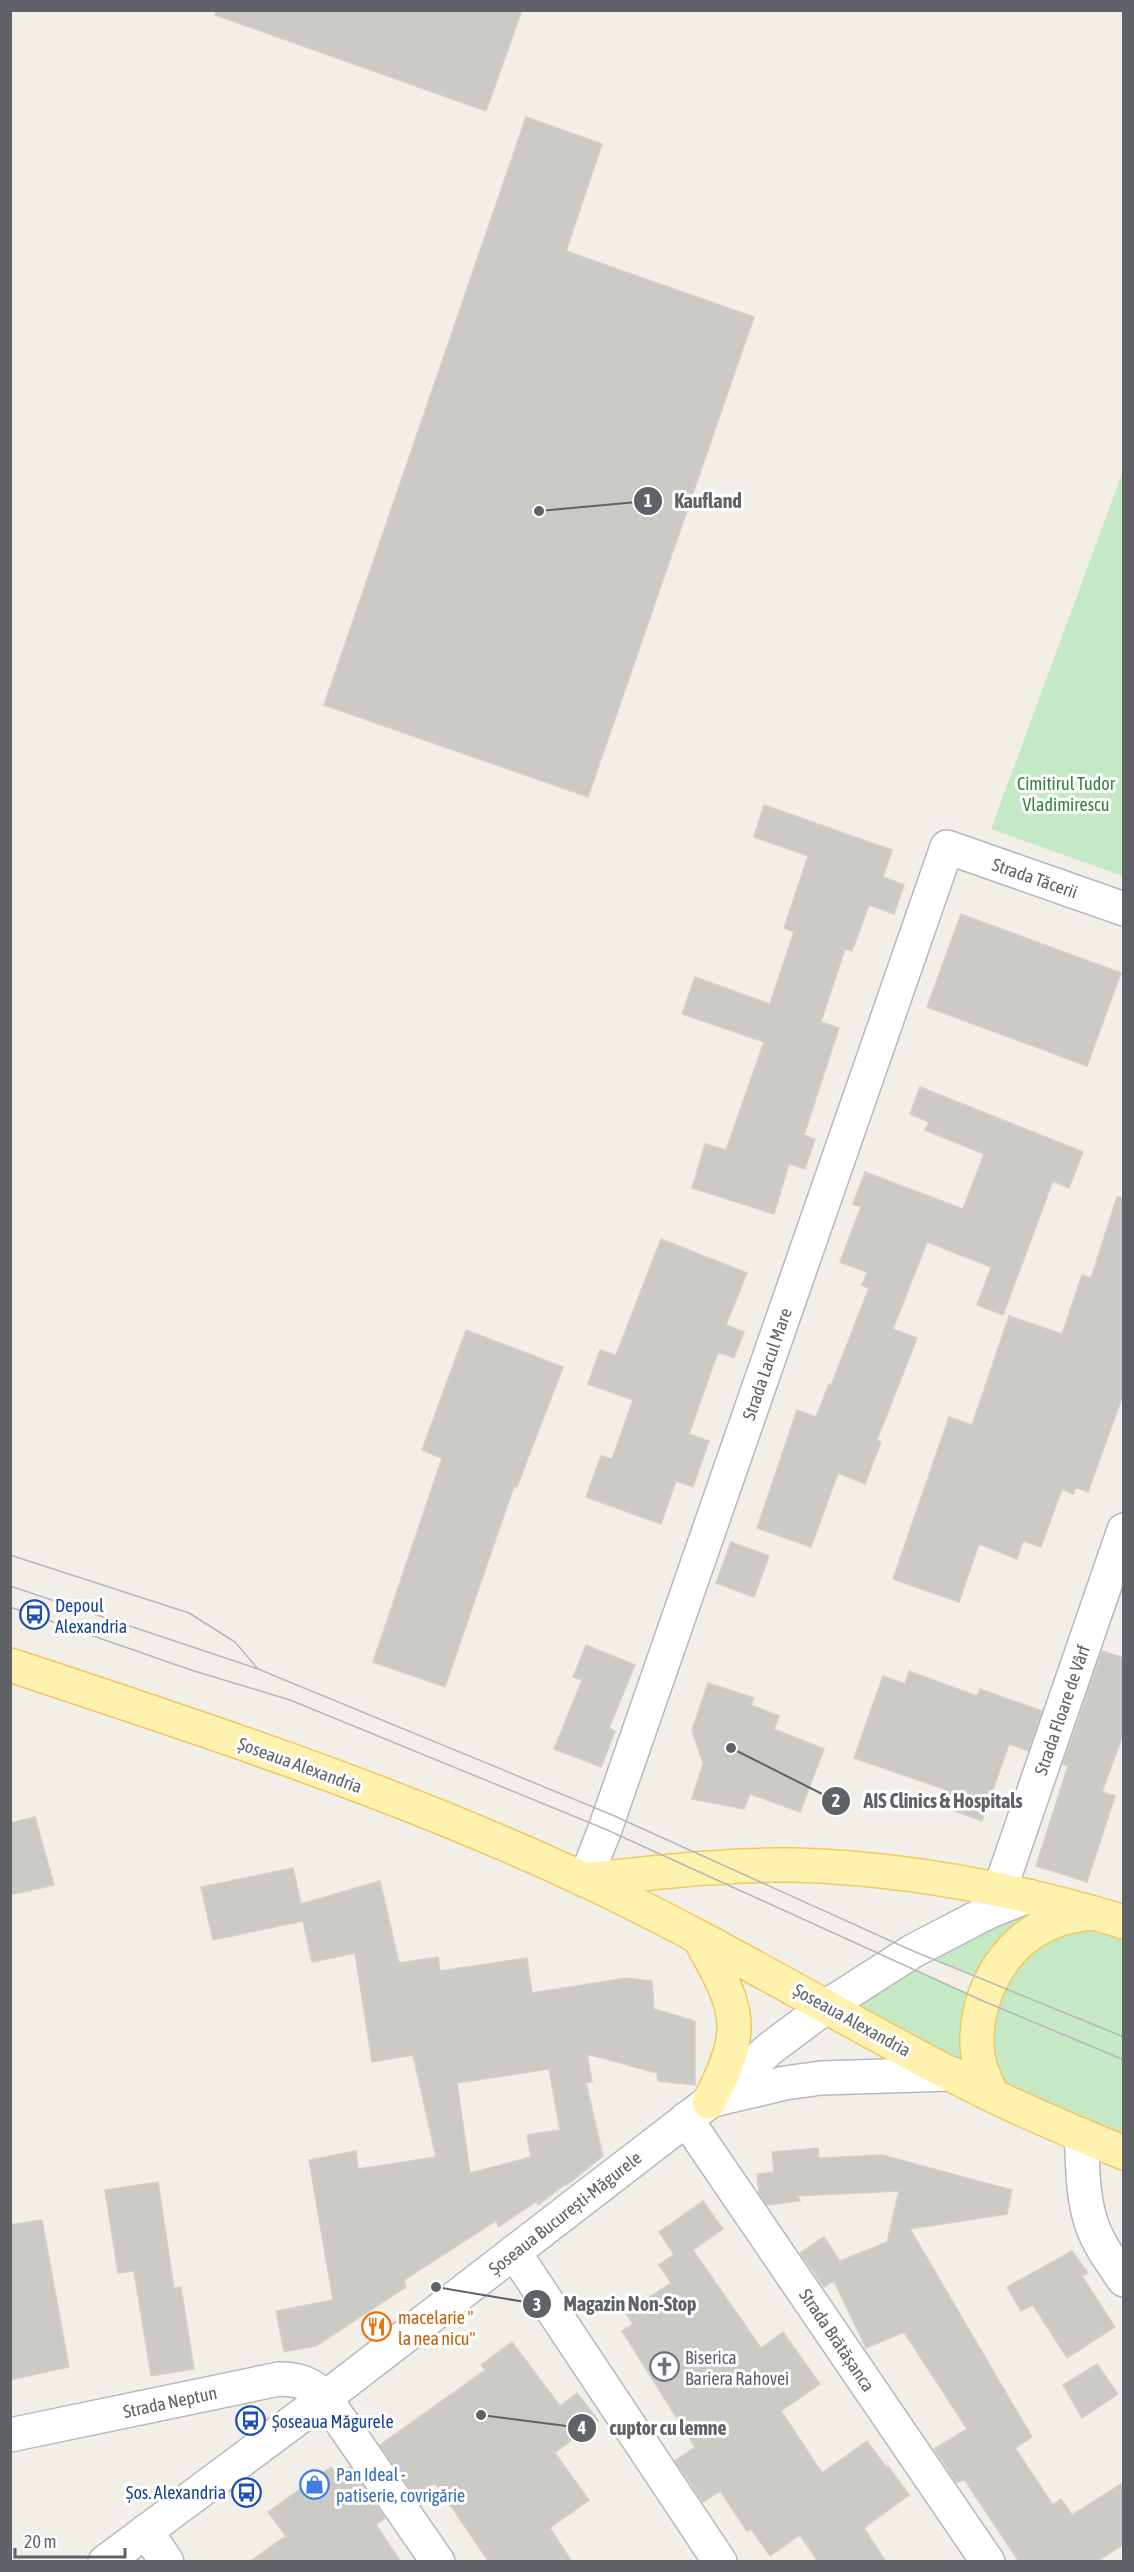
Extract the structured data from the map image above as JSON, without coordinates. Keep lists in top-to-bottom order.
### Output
{
  "streets": {
    "main road": ["Șoseaua Alexandria"],
    "street": [
      "Strada Tăcerii",
      "Strada Lacul Mare",
      "Strada Floare de Vârf",
      "Șoseaua București-Măgurele",
      "Strada Brătășanca",
      "Strada Neptun"
    ]
  },
  "crossings": [
    ["Strada Tăcerii", "Strada Lacul Mare"],
    ["Strada Lacul Mare", "Șoseaua Alexandria"],
    ["Strada Floare de Vârf", "Șoseaua Alexandria"],
    ["Strada Floare de Vârf", "Șoseaua București-Măgurele"],
    ["Șoseaua Alexandria", "Șoseaua București-Măgurele"],
    ["Șoseaua București-Măgurele", "Strada Brătășanca"],
    ["Șoseaua București-Măgurele", "Strada Neptun"]
  ],
  "parks": ["Cimitirul Tudor Vladimirescu"],
  "places": {
    "other": [
      "Kaufland",
      "AIS Clinics & Hospitals",
      "Magazin Non-Stop",
      "cuptor cu lemne"
    ],
    "bus stop": ["Depoul Alexandria", "Șoseaua Măgurele", "Șos. Alexandria"],
    "restaurant": ["macelarie \" la nea nicu\""],
    "church": ["Biserica Bariera Rahovei"],
    "shop": ["Pan Ideal - patiserie, covrigărie"]
  },
  "scale_bar": "20 m"
}
